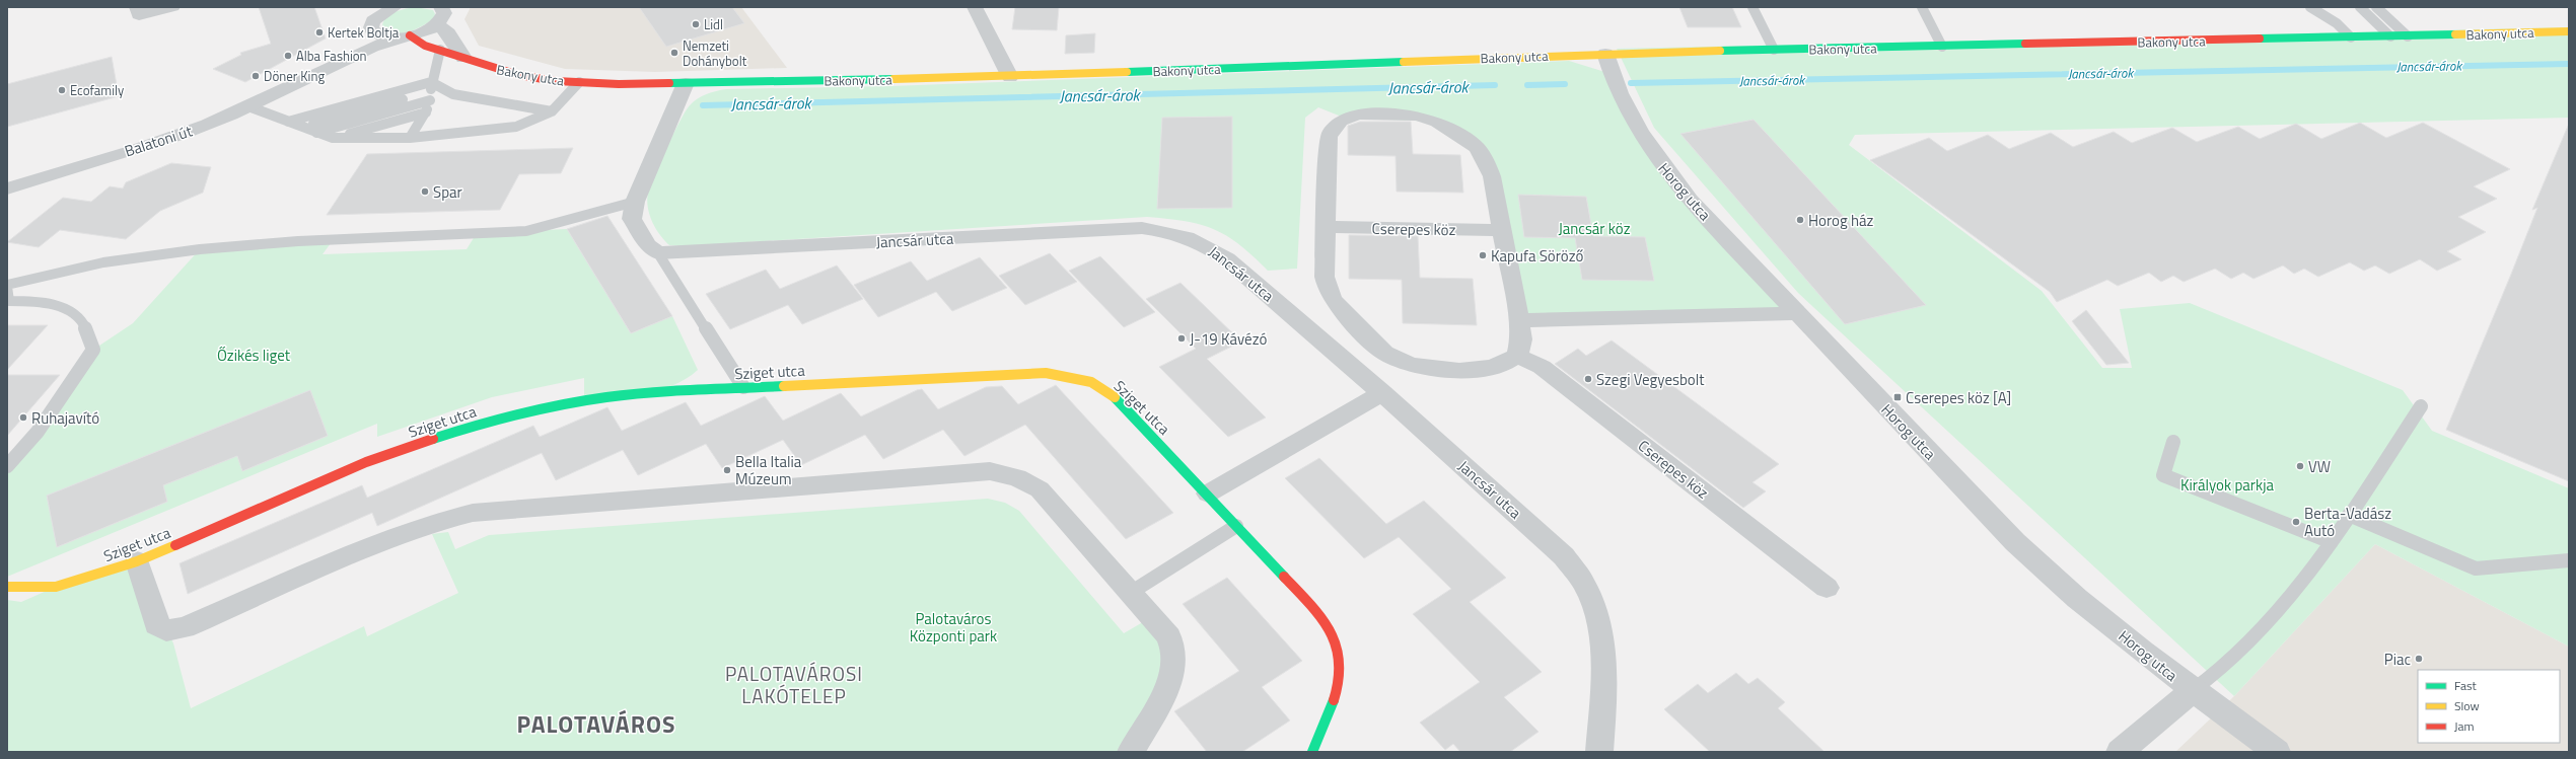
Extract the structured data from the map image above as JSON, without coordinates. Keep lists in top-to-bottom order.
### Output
{
  "streets": {
    "street": [
      "Bakony utca",
      "Balatoni út",
      "Horog utca",
      "Cserepes köz",
      "Jancsár utca",
      "Sziget utca"
    ]
  },
  "crossings": [
    ["Bakony utca", "Balatoni út"],
    ["Bakony utca", "Horog utca"]
  ],
  "districts": ["PALOTAVÁROSI LAKÓTELEP", "PALOTAVÁROS"],
  "water": ["Jancsár-árok"],
  "parks": [
    "Jancsár köz",
    "Őzikés liget",
    "Királyok parkja",
    "Palotaváros Központi park"
  ],
  "places": {
    "other": [
      "Lidl",
      "Kertek Boltja",
      "Nemzeti Dohánybolt",
      "Alba Fashion",
      "Döner King",
      "Ecofamily",
      "Spar",
      "Horog ház",
      "Kapufa Söröző",
      "J-19 Kávézó",
      "Szegi Vegyesbolt",
      "Ruhajavító",
      "VW",
      "Bella Italia Múzeum",
      "Berta-Vadász Autó",
      "Piac"
    ],
    "transit": ["Cserepes köz [A]"]
  },
  "legend": ["Fast", "Slow", "Jam"]
}
